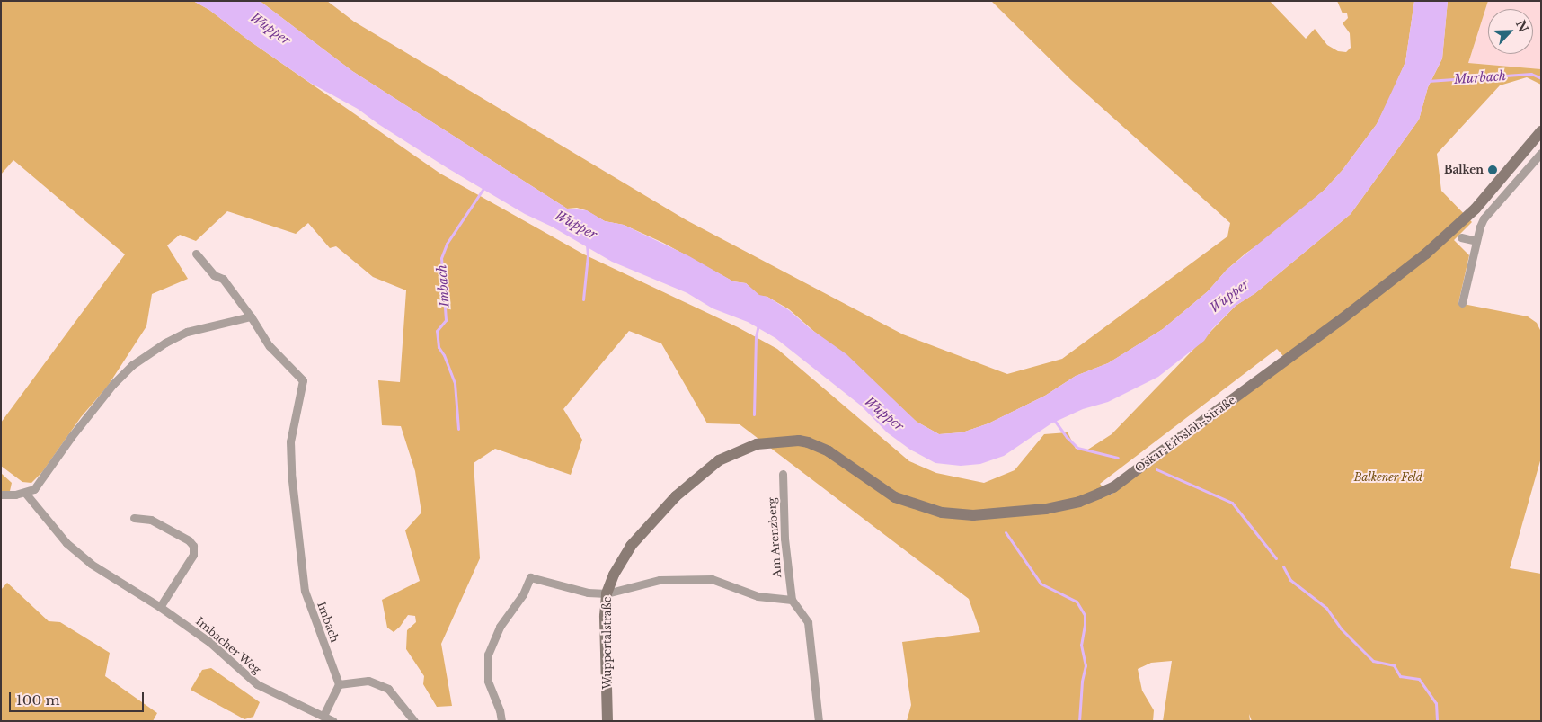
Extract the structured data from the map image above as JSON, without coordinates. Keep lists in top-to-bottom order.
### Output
{
  "streets": {
    "main road": ["Oskar-Erbslöh-Straße", "Wuppertalstraße"],
    "street": ["Am Arenzberg", "Imbach", "Imbacher Weg"]
  },
  "crossings": [
    ["Oskar-Erbslöh-Straße", "Wuppertalstraße"]
  ],
  "water": ["Wupper", "Murbach", "Imbach"],
  "parks": ["Balkener Feld"],
  "places": ["Balken"],
  "scale_bar": "100 m",
  "north": "top right"
}
